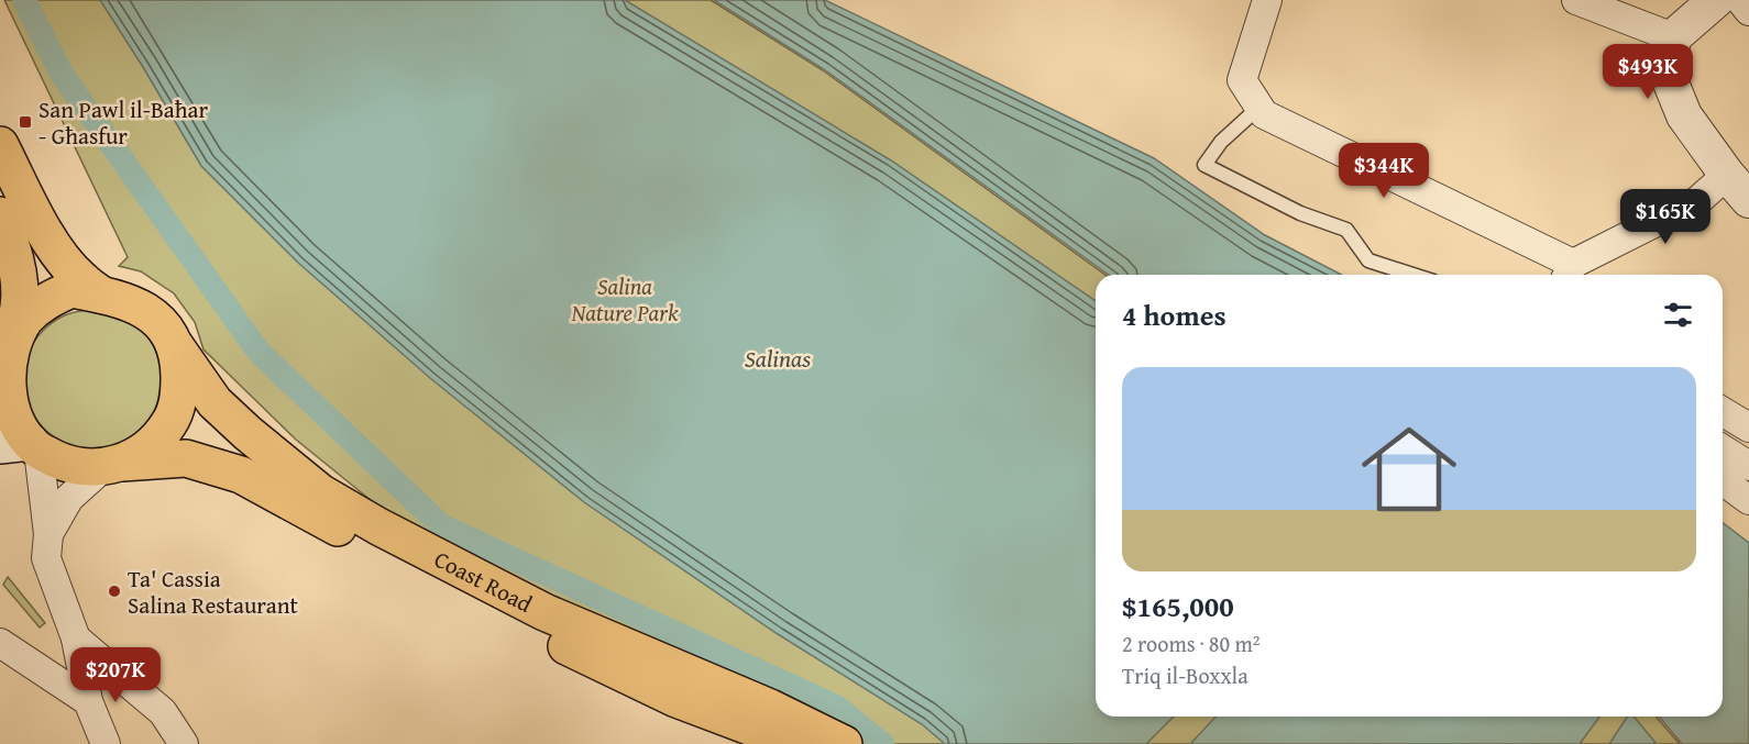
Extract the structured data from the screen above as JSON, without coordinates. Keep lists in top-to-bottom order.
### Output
{
  "streets": {
    "highway": ["Coast Road"]
  },
  "water": ["Salinas"],
  "parks": ["Salina Nature Park"],
  "places": {
    "transit": ["San Pawl il-Baħar - Għasfur"],
    "other": ["Ta' Cassia Salina Restaurant"]
  },
  "page": {
    "price": [
      "$493K",
      "$344K",
      "$165K",
      "$207K"
    ],
    "heading": "4 homes",
    "list": [
      {
        "name": "$165,000",
        "note": "2 rooms · 80 m² · Triq il-Boxxla"
      }
    ]
  }
}
